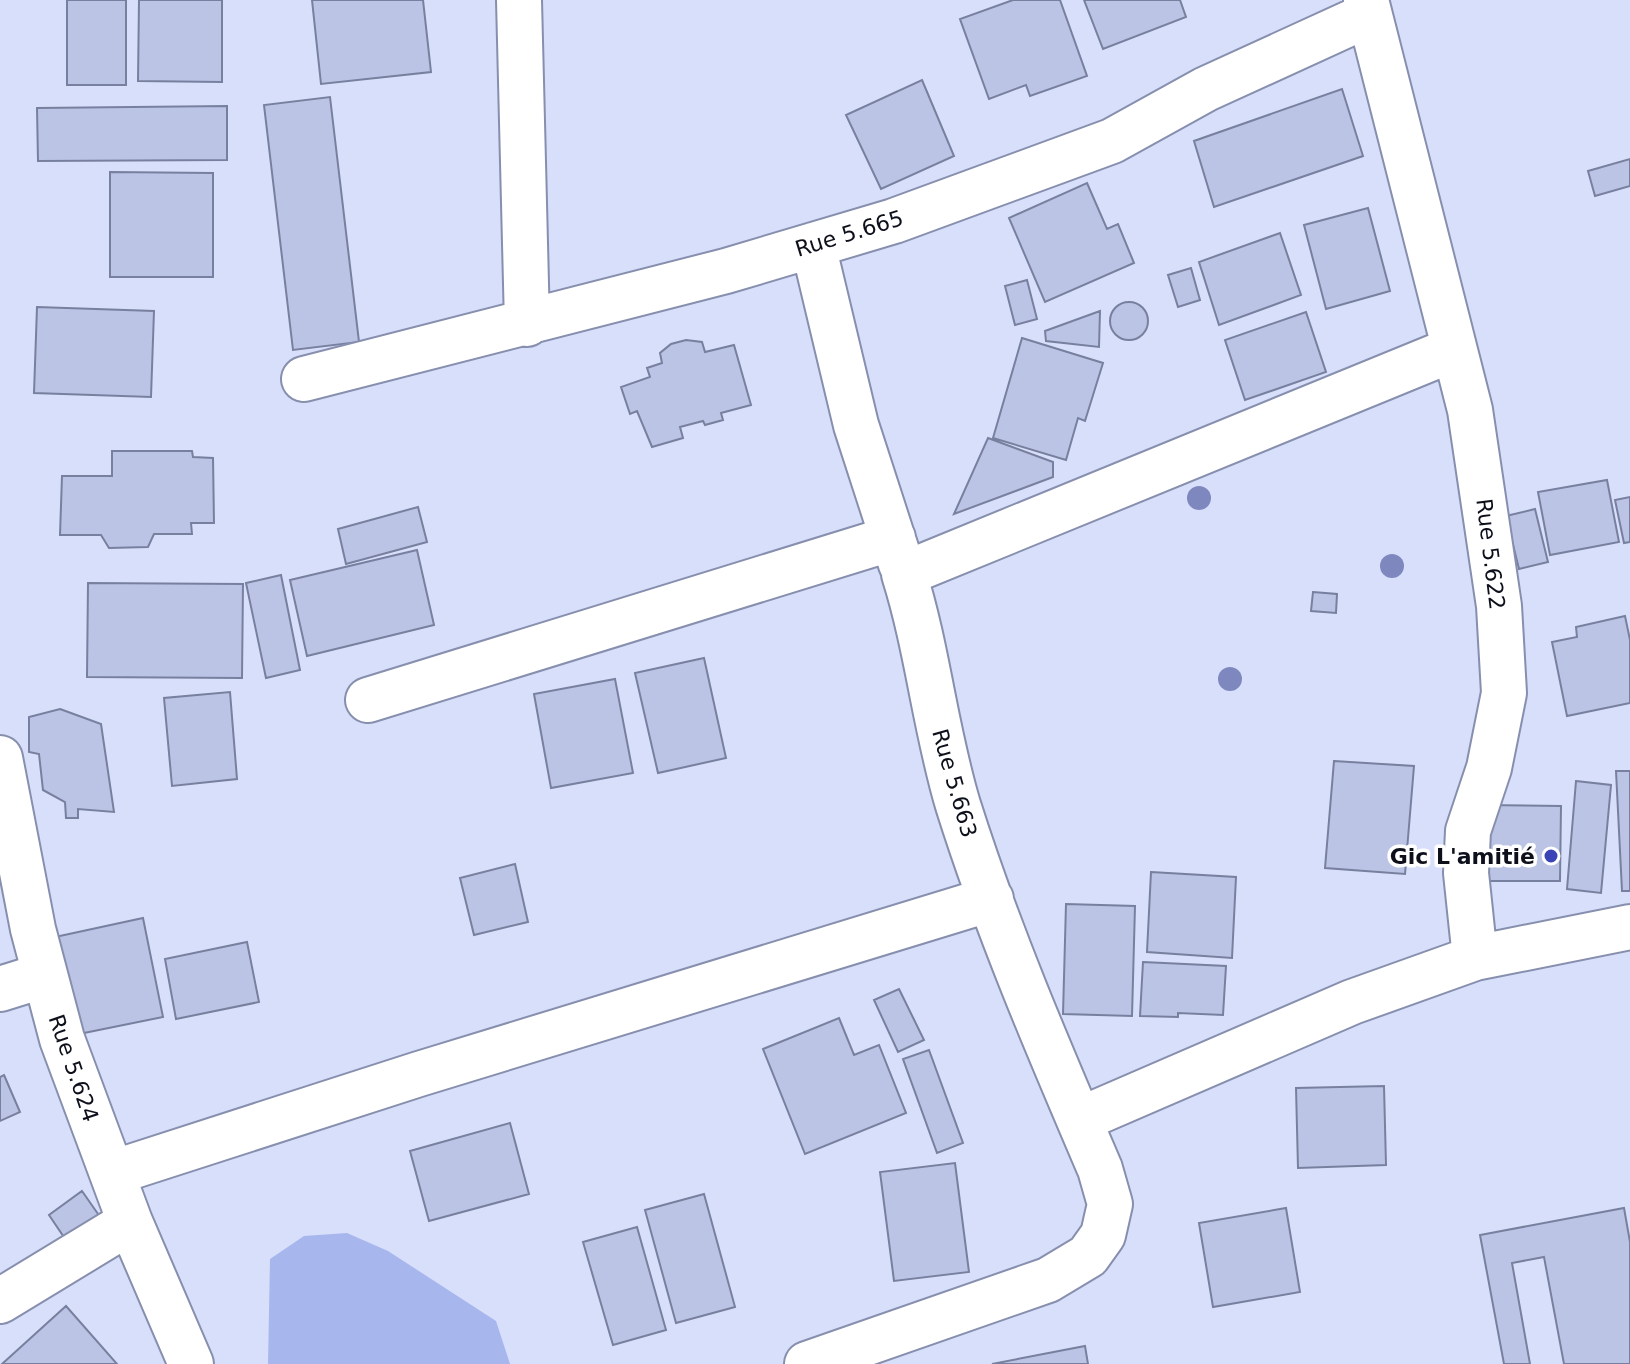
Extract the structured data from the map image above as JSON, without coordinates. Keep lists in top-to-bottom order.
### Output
{
  "streets": {
    "street": [
      "Rue 5.665",
      "Rue 5.622",
      "Rue 5.663",
      "Rue 5.624"
    ]
  },
  "crossings": [
    ["Rue 5.665", "Rue 5.622"],
    ["Rue 5.665", "Rue 5.663"]
  ],
  "places": ["Gic L'amitié"]
}
